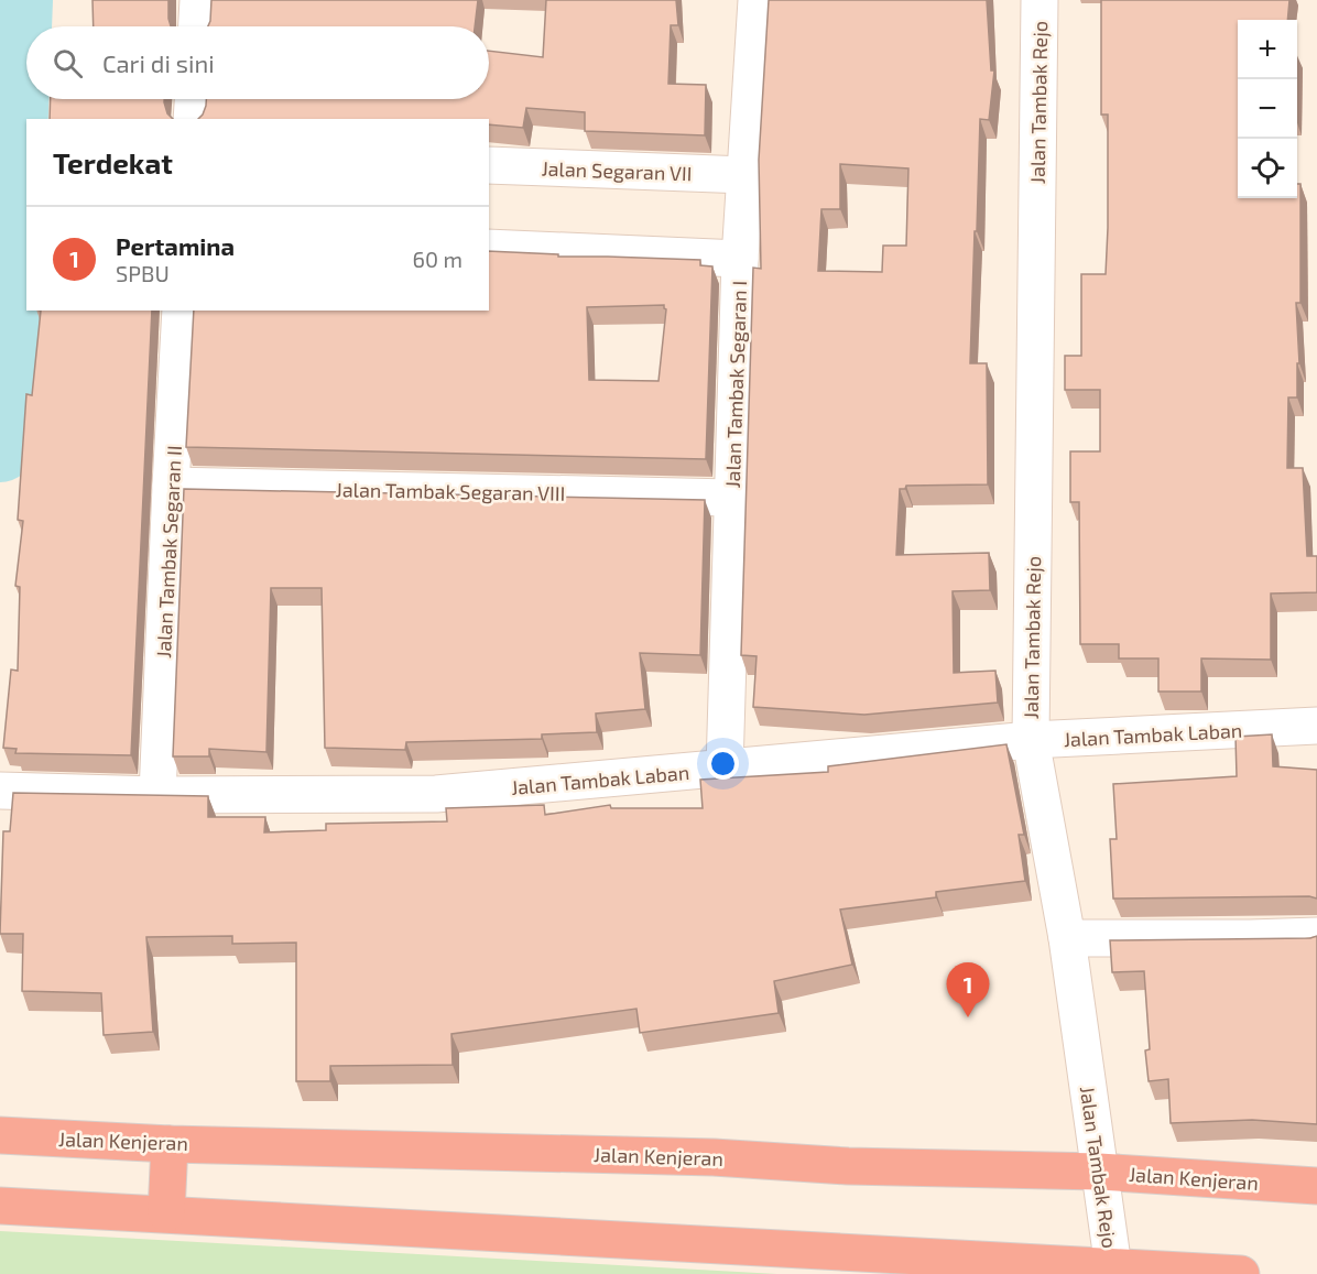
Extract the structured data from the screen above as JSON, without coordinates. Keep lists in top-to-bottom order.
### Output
{
  "streets": {
    "highway": ["Jalan Kenjeran"],
    "street": [
      "Jalan Tambak Rejo",
      "Jalan Segaran VII",
      "Jalan Tambak Segaran I",
      "Jalan Tambak Segaran VIII",
      "Jalan Tambak Segaran II",
      "Jalan Tambak Laban"
    ]
  },
  "crossings": [
    ["Jalan Tambak Rejo", "Jalan Tambak Laban"],
    ["Jalan Tambak Rejo", "Jalan Kenjeran"],
    ["Jalan Segaran VII", "Jalan Tambak Segaran I"],
    ["Jalan Tambak Segaran I", "Jalan Tambak Segaran VIII"],
    ["Jalan Tambak Segaran I", "Jalan Tambak Laban"],
    ["Jalan Tambak Segaran VIII", "Jalan Tambak Segaran II"],
    ["Jalan Tambak Segaran II", "Jalan Tambak Laban"]
  ],
  "page": {
    "map_buttons": ["+", "−"],
    "search": "Cari di sini",
    "heading": "Terdekat",
    "list": [
      {
        "mark": "1",
        "name": "Pertamina",
        "note": "SPBU",
        "value": "60 m"
      }
    ],
    "pins": "1"
  }
}
